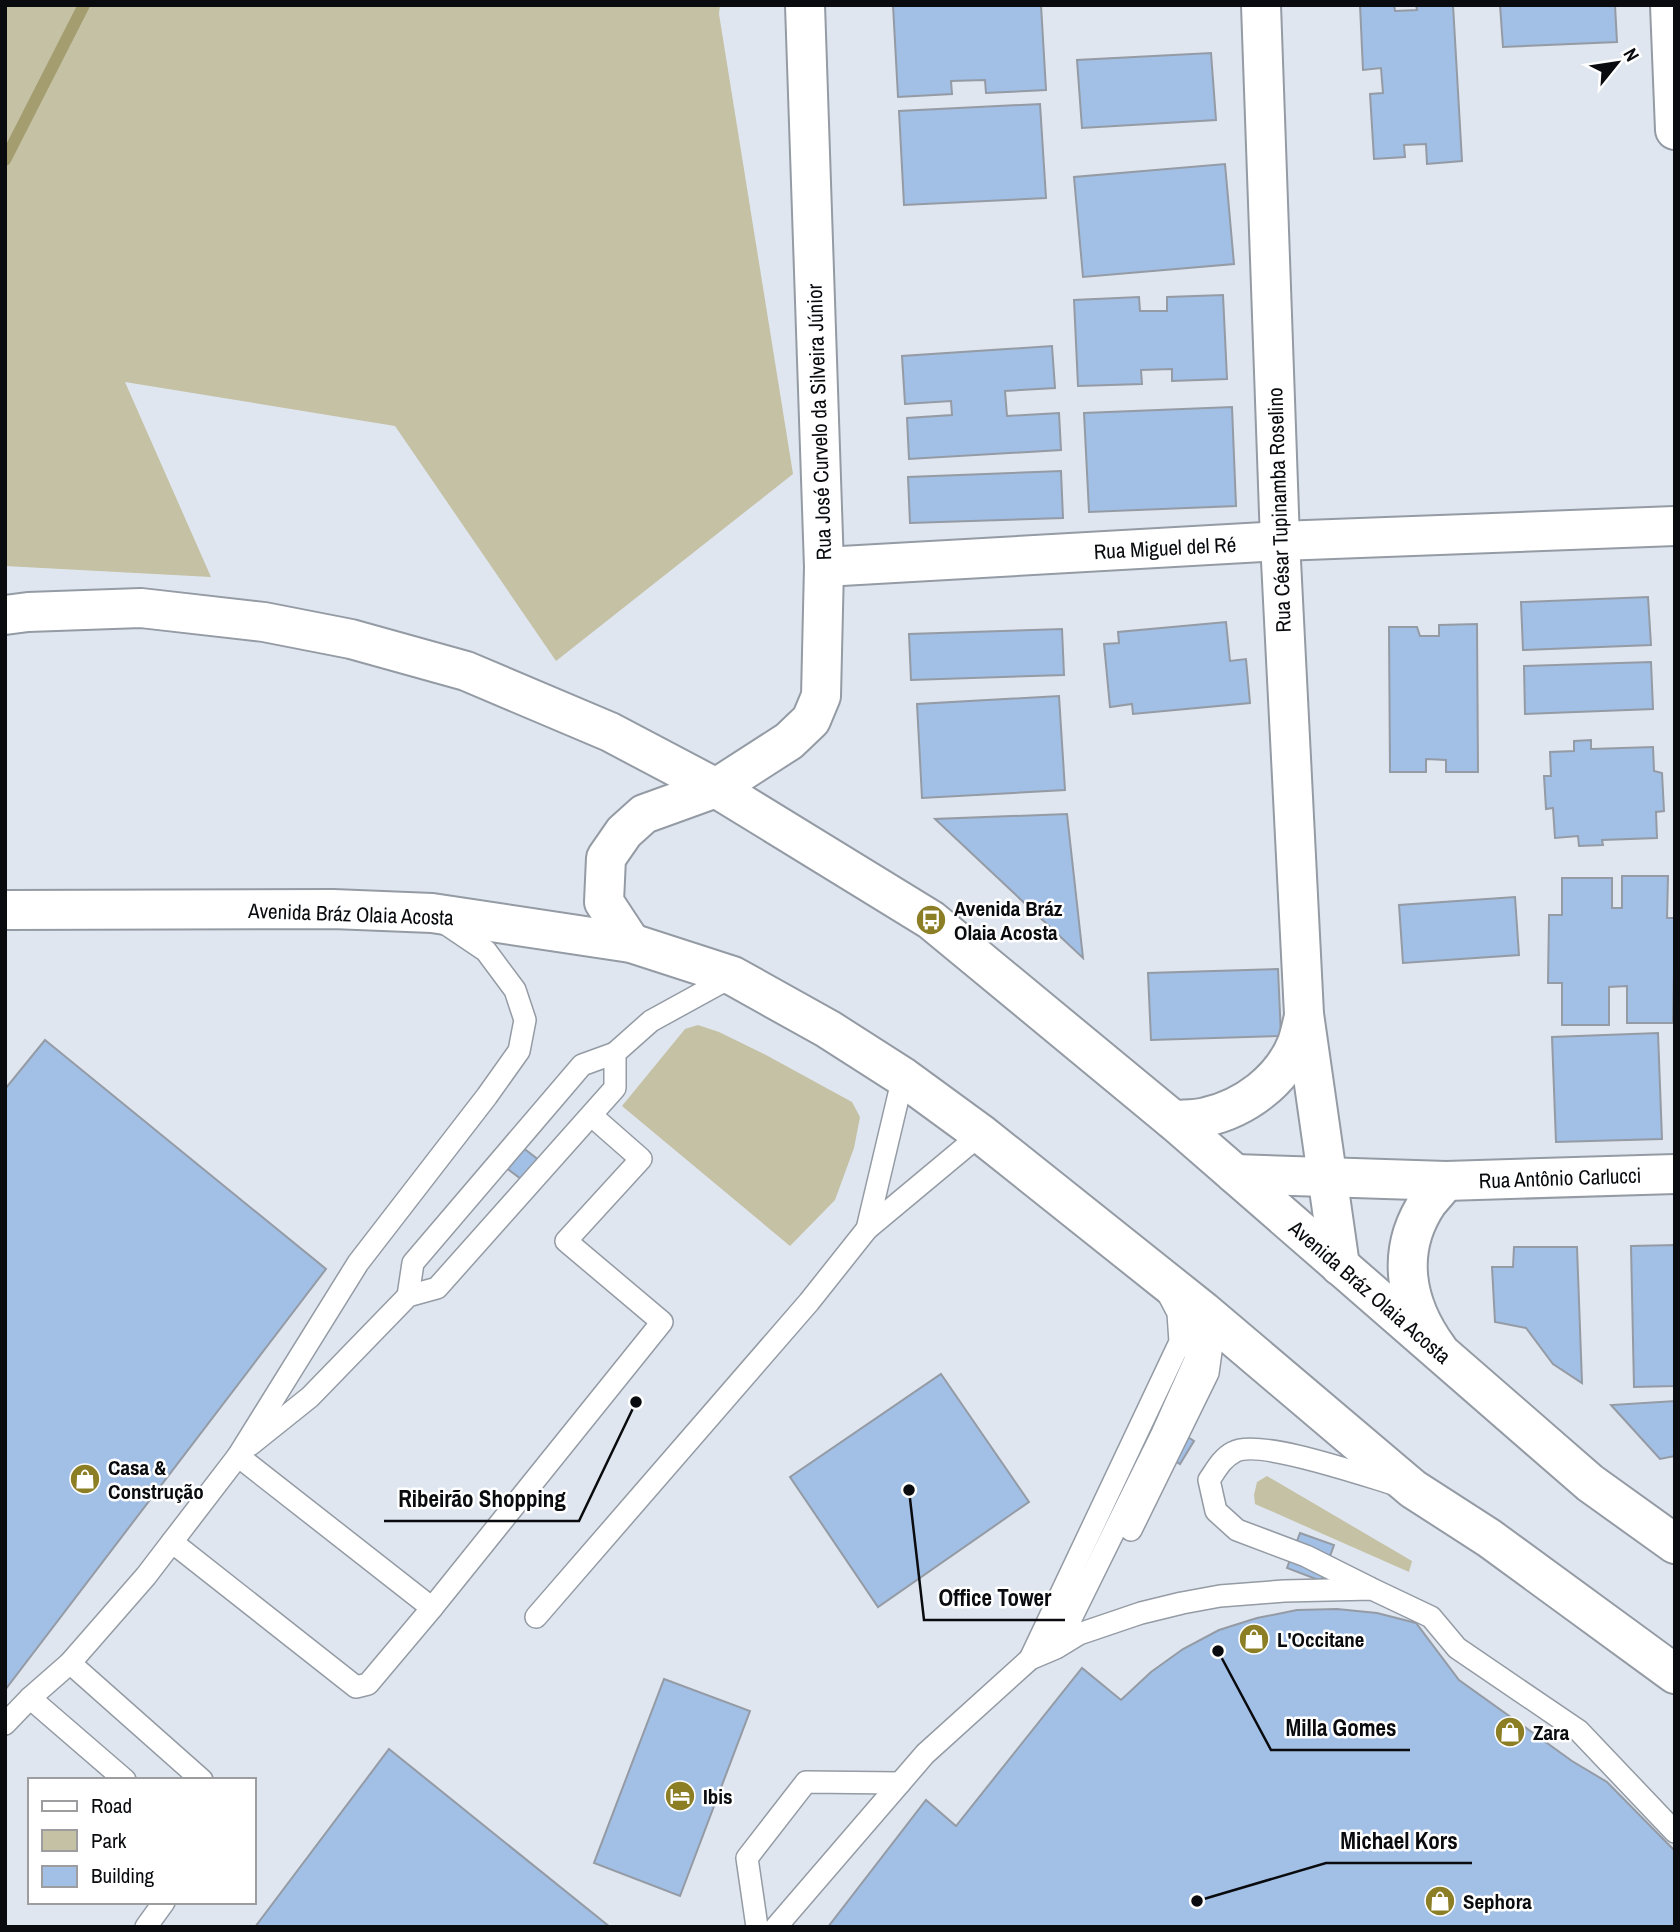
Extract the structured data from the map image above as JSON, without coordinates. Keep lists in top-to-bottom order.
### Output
{
  "streets": {
    "street": [
      "Rua José Curvelo da Silveira Júnior",
      "Rua César Tupinamba Roselino",
      "Rua Miguel del Ré",
      "Avenida Bráz Olaia Acosta",
      "Rua Antônio Carlucci"
    ]
  },
  "crossings": [
    ["Rua José Curvelo da Silveira Júnior", "Rua Miguel del Ré"],
    ["Rua José Curvelo da Silveira Júnior", "Avenida Bráz Olaia Acosta"],
    ["Rua César Tupinamba Roselino", "Rua Miguel del Ré"],
    ["Rua César Tupinamba Roselino", "Avenida Bráz Olaia Acosta"],
    ["Rua César Tupinamba Roselino", "Rua Antônio Carlucci"],
    ["Avenida Bráz Olaia Acosta", "Rua Antônio Carlucci"]
  ],
  "places": {
    "bus stop": ["Avenida Bráz Olaia Acosta"],
    "other": [
      "Ribeirão Shopping",
      "Office Tower",
      "Milla Gomes",
      "Michael Kors"
    ],
    "shop": [
      "Casa & Construção",
      "L'Occitane",
      "Zara",
      "Sephora"
    ],
    "hotel": ["Ibis"]
  },
  "legend": ["Road", "Park", "Building"],
  "north": "top right"
}
